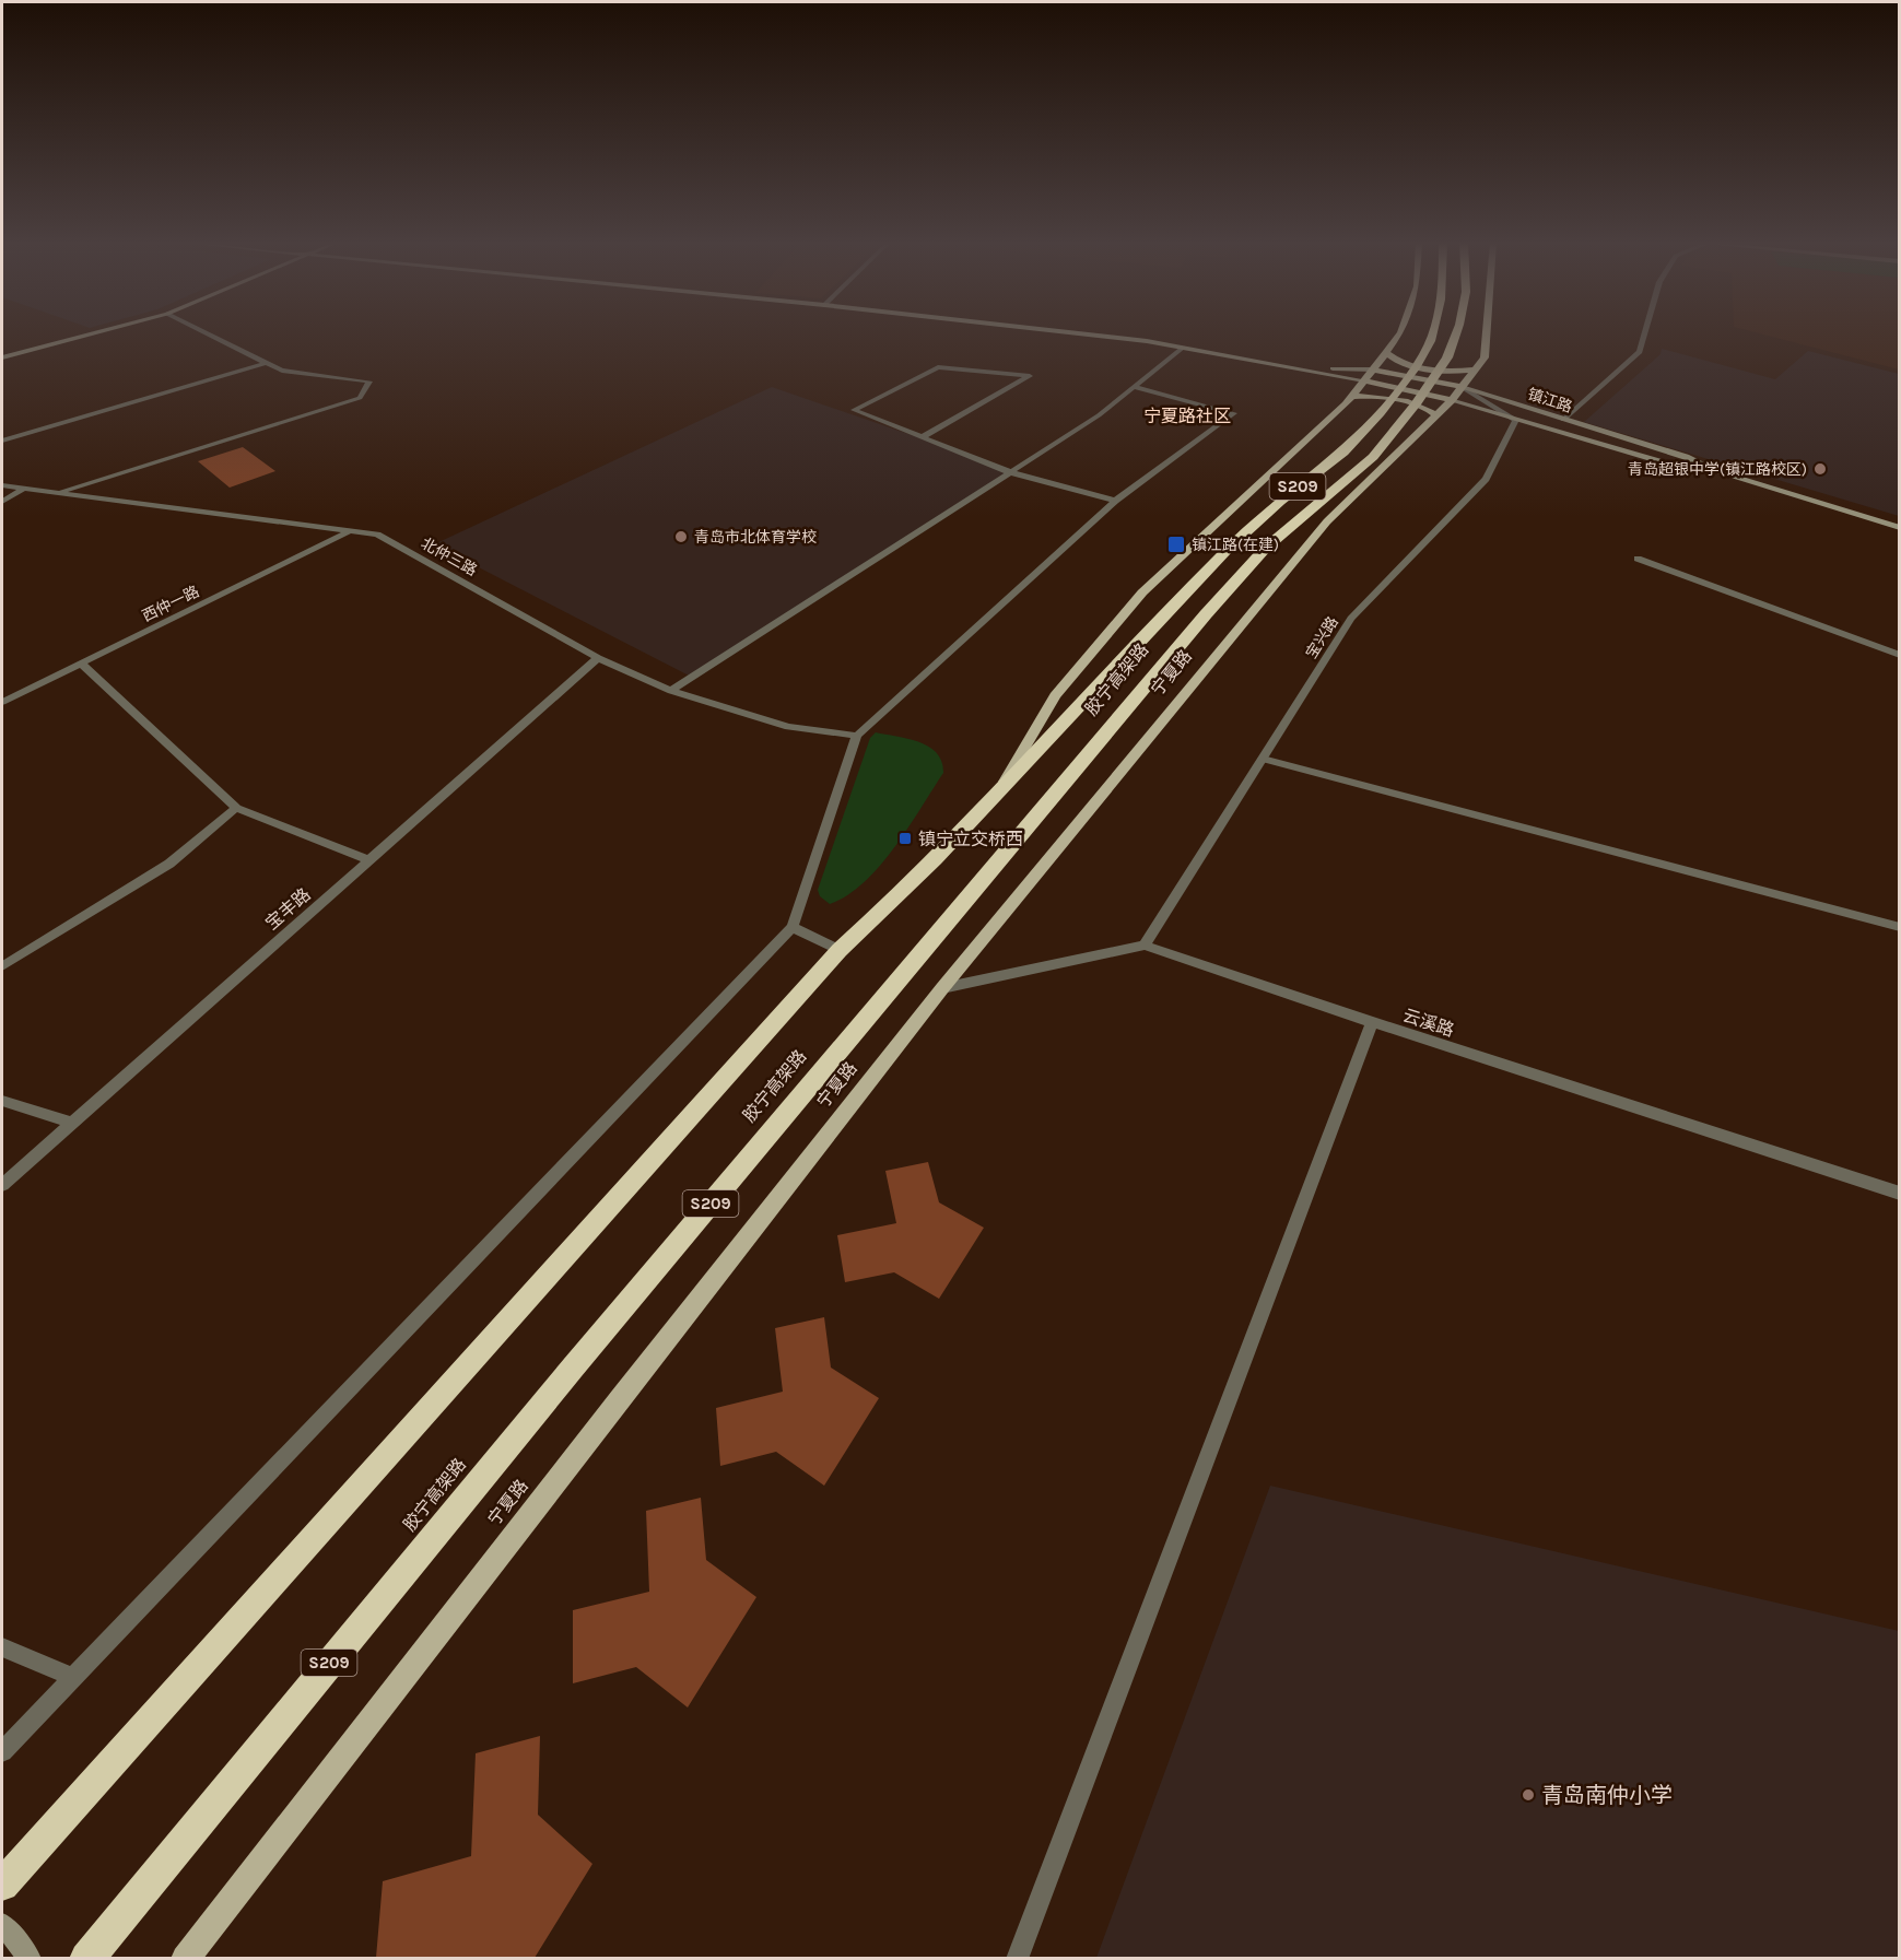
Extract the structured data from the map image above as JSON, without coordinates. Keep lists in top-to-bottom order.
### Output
{
  "streets": {
    "highway": ["S209", "胶宁高架路"],
    "main road": ["镇江路", "宁夏路"],
    "street": [
      "北仲三路",
      "西仲一路",
      "宝兴路",
      "宝丰路",
      "云溪路"
    ]
  },
  "crossings": [
    ["镇江路", "宝兴路"],
    ["镇江路", "宁夏路"],
    ["北仲三路", "西仲一路"],
    ["北仲三路", "宝丰路"],
    ["宝兴路", "云溪路"]
  ],
  "districts": ["宁夏路社区"],
  "places": {
    "other": ["青岛超银中学(镇江路校区)", "青岛市北体育学校", "青岛南仲小学"],
    "transit": ["镇江路(在建)", "镇宁立交桥西"]
  }
}
